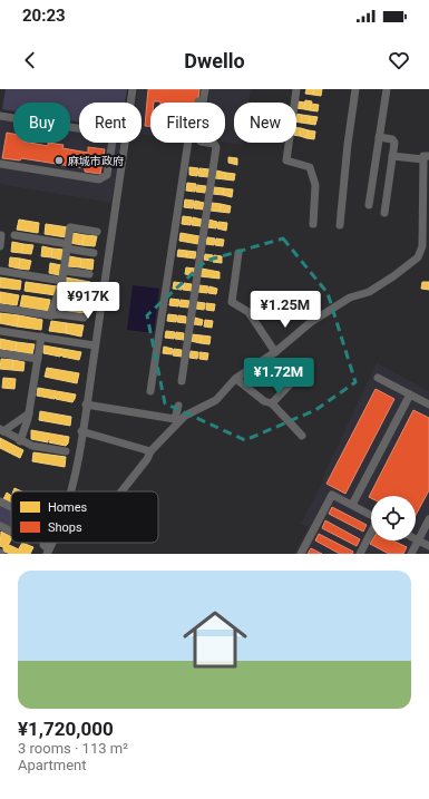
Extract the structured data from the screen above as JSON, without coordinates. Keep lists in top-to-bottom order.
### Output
{
  "places": ["麻城市政府"],
  "legend": ["Homes", "Shops"],
  "page": {
    "status": "20:23",
    "header": "Dwello",
    "chip": [
      "Buy",
      "Rent",
      "Filters",
      "New"
    ],
    "price": ["¥917K", "¥1.25M", "¥1.72M"],
    "list": [
      {
        "name": "¥1,720,000",
        "note": "3 rooms · 113 m² · Apartment"
      }
    ]
  }
}
